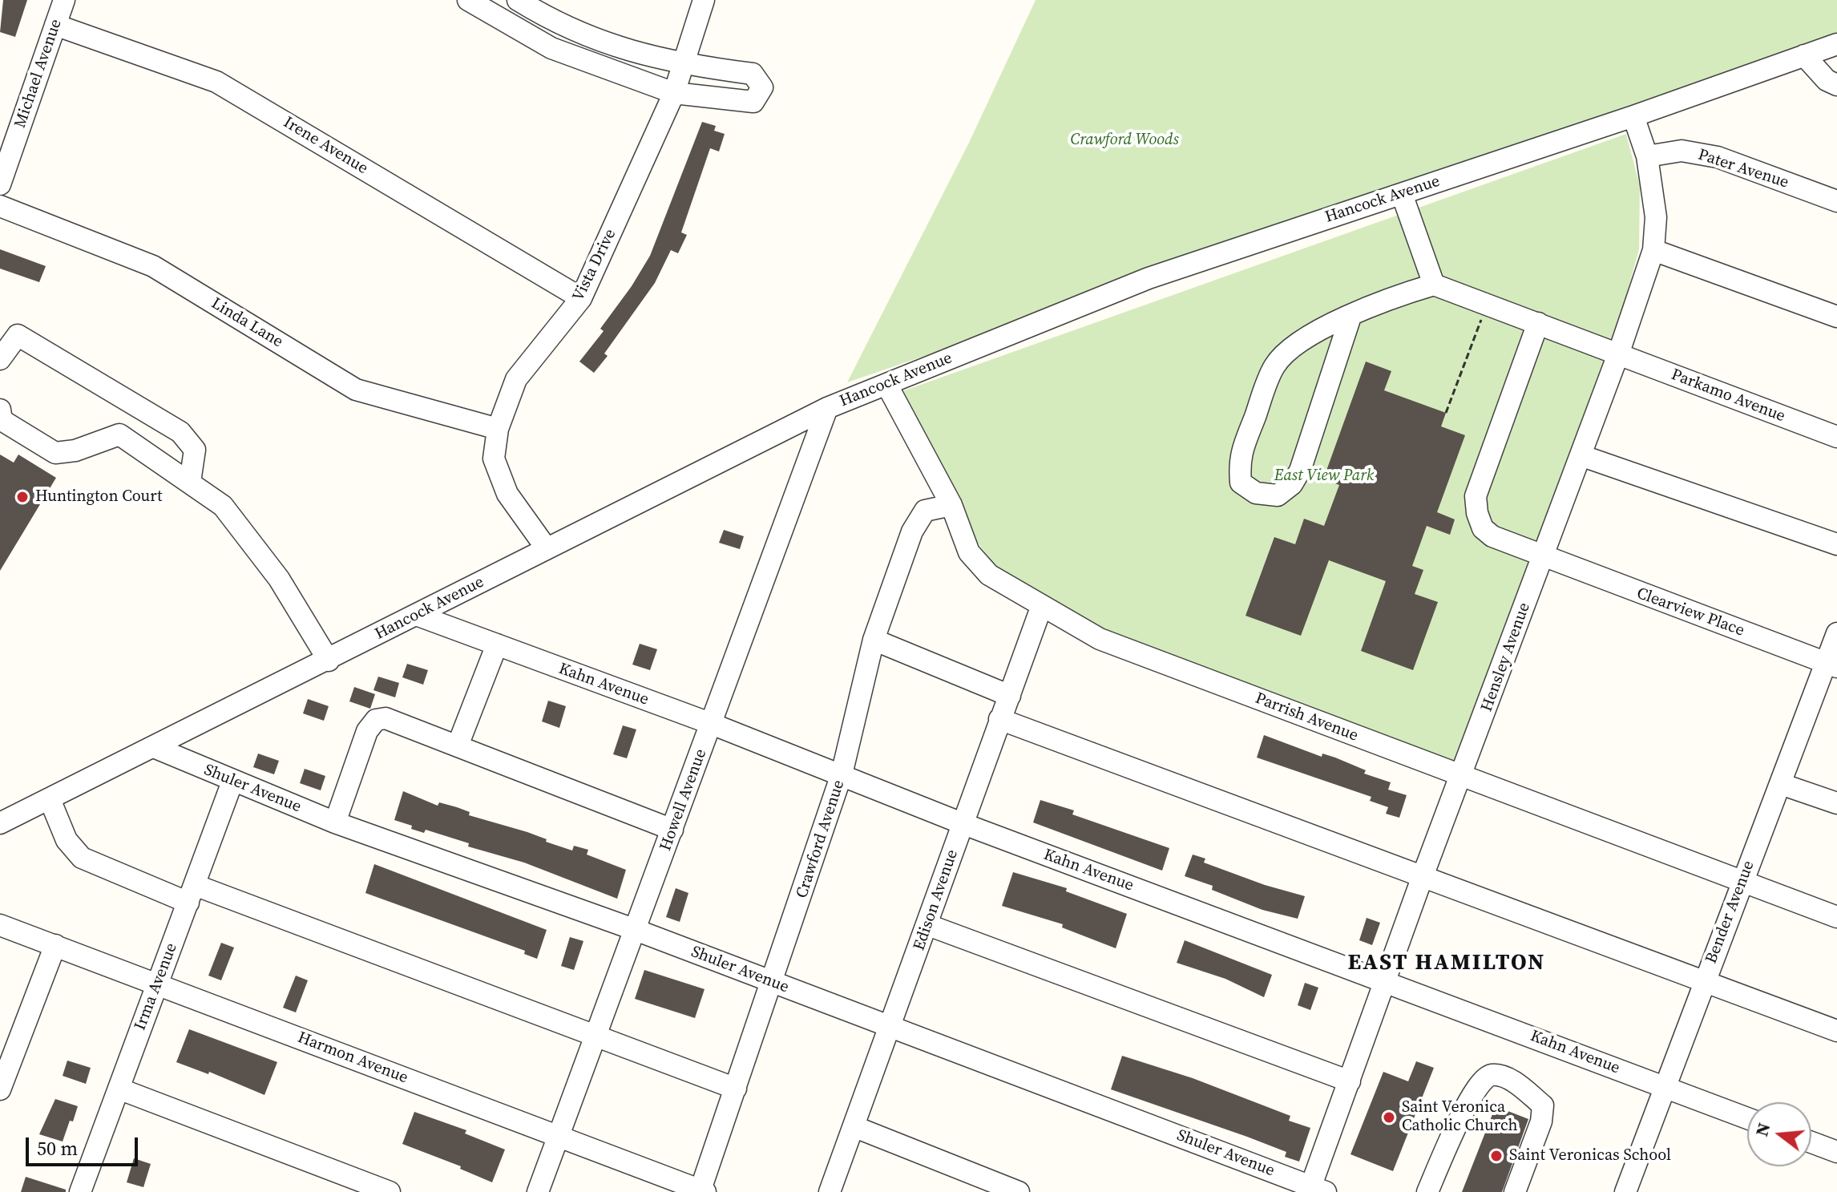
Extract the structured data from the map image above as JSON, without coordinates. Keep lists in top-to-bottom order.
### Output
{
  "streets": {
    "street": [
      "Michael Avenue",
      "Irene Avenue",
      "Pater Avenue",
      "Hancock Avenue",
      "Vista Drive",
      "Linda Lane",
      "Parkamo Avenue",
      "Clearview Place",
      "Hensley Avenue",
      "Kahn Avenue",
      "Parrish Avenue",
      "Shuler Avenue",
      "Howell Avenue",
      "Crawford Avenue",
      "Edison Avenue",
      "Bender Avenue",
      "Irma Avenue",
      "Harmon Avenue"
    ]
  },
  "crossings": [
    ["Michael Avenue", "Irene Avenue"],
    ["Irene Avenue", "Vista Drive"],
    ["Pater Avenue", "Hensley Avenue"],
    ["Hancock Avenue", "Vista Drive"],
    ["Hancock Avenue", "Hensley Avenue"],
    ["Hancock Avenue", "Kahn Avenue"],
    ["Hancock Avenue", "Parrish Avenue"],
    ["Hancock Avenue", "Shuler Avenue"],
    ["Hancock Avenue", "Howell Avenue"],
    ["Vista Drive", "Linda Lane"],
    ["Parkamo Avenue", "Clearview Place"],
    ["Parkamo Avenue", "Hensley Avenue"],
    ["Clearview Place", "Hensley Avenue"],
    ["Clearview Place", "Bender Avenue"],
    ["Hensley Avenue", "Kahn Avenue"],
    ["Hensley Avenue", "Parrish Avenue"],
    ["Hensley Avenue", "Shuler Avenue"],
    ["Kahn Avenue", "Howell Avenue"],
    ["Kahn Avenue", "Crawford Avenue"],
    ["Kahn Avenue", "Edison Avenue"],
    ["Kahn Avenue", "Bender Avenue"],
    ["Parrish Avenue", "Crawford Avenue"],
    ["Parrish Avenue", "Edison Avenue"],
    ["Parrish Avenue", "Bender Avenue"],
    ["Shuler Avenue", "Howell Avenue"],
    ["Shuler Avenue", "Crawford Avenue"],
    ["Shuler Avenue", "Edison Avenue"],
    ["Shuler Avenue", "Irma Avenue"],
    ["Howell Avenue", "Harmon Avenue"],
    ["Crawford Avenue", "Harmon Avenue"],
    ["Irma Avenue", "Harmon Avenue"]
  ],
  "districts": ["EAST HAMILTON"],
  "parks": ["Crawford Woods", "East View Park"],
  "places": ["Huntington Court", "Saint Veronica Catholic Church", "Saint Veronicas School"],
  "scale_bar": "50 m",
  "north": "left"
}
